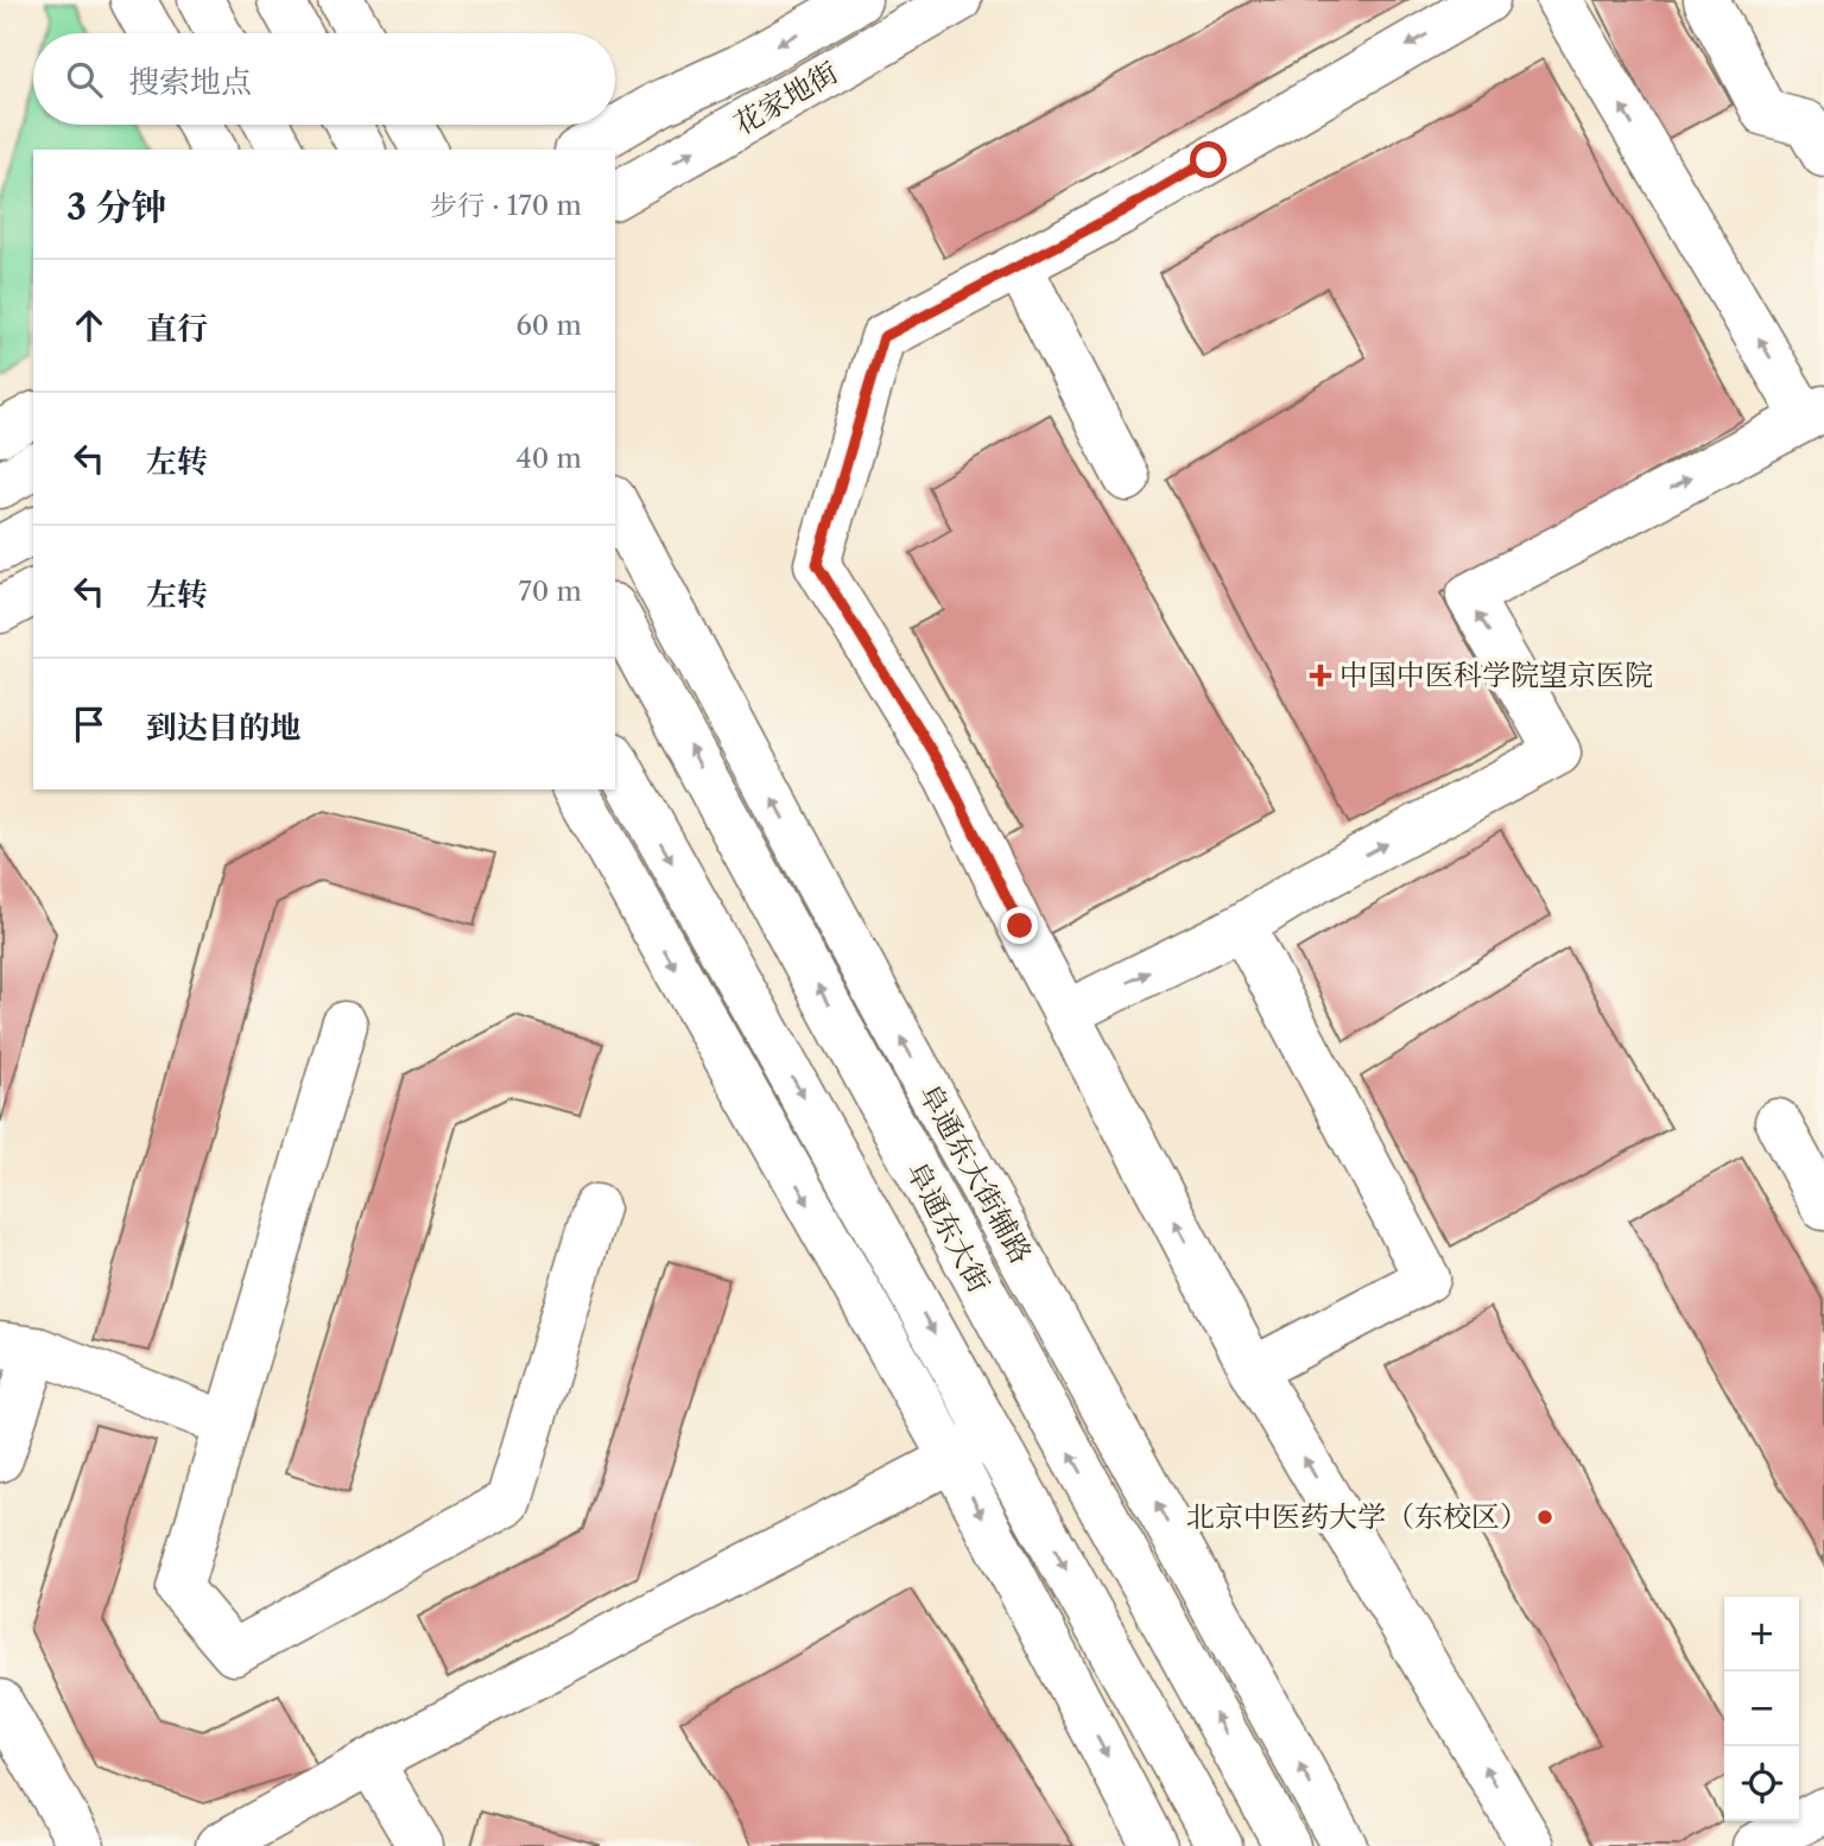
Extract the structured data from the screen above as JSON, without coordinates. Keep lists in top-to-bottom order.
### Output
{
  "streets": {
    "street": ["花家地街", "阜通东大街辅路", "阜通东大街"]
  },
  "places": {
    "health": ["中国中医科学院望京医院"],
    "other": ["北京中医药大学（东校区）"]
  },
  "page": {
    "search": "搜索地点",
    "heading": ["3 分钟", "步行 · 170 m"],
    "list": [
      ["直行", "60 m"],
      ["左转", "40 m"],
      ["左转", "70 m"],
      "到达目的地"
    ],
    "map_buttons": ["+", "−"]
  }
}
